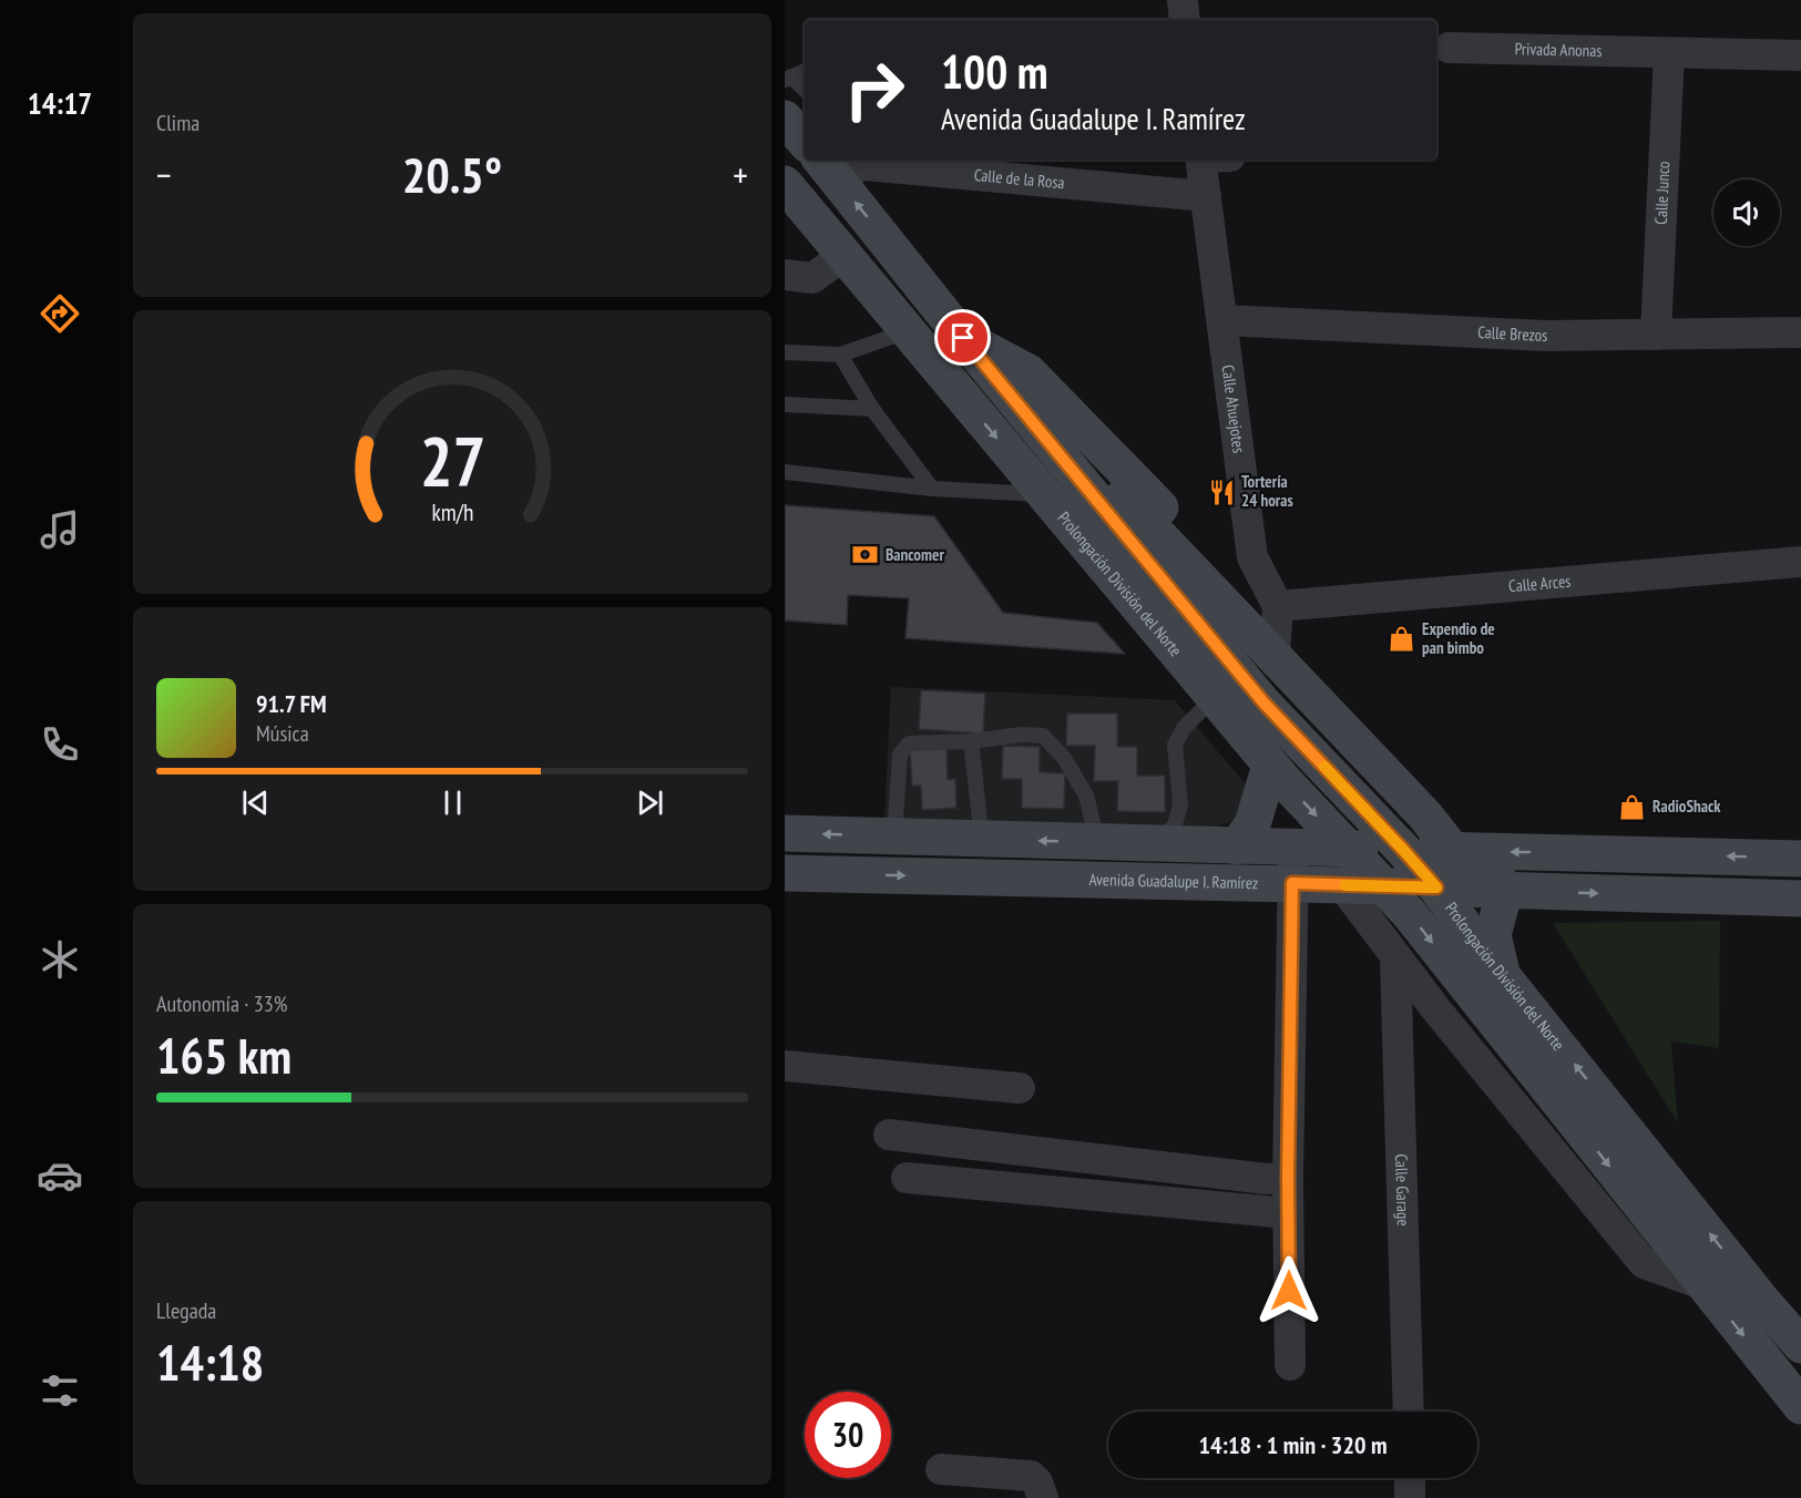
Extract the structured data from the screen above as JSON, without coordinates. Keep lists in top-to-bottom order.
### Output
{
  "streets": {
    "main road": ["Prolongación División del Norte", "Avenida Guadalupe I. Ramírez"],
    "street": [
      "Privada Anonas",
      "Calle de la Rosa",
      "Calle Junco",
      "Calle Brezos",
      "Calle Ahuejotes",
      "Calle Arces",
      "Calle Garage"
    ]
  },
  "crossings": [
    ["Privada Anonas", "Calle Junco"],
    ["Calle de la Rosa", "Calle Ahuejotes"],
    ["Calle de la Rosa", "Prolongación División del Norte"],
    ["Calle Junco", "Calle Brezos"],
    ["Calle Brezos", "Calle Ahuejotes"],
    ["Calle Ahuejotes", "Calle Arces"],
    ["Prolongación División del Norte", "Avenida Guadalupe I. Ramírez"]
  ],
  "places": {
    "restaurant": ["Tortería 24 horas"],
    "bank": ["Bancomer"],
    "shop": ["Expendio de pan bimbo", "RadioShack"]
  },
  "page": {
    "tabs": "14:17",
    "tile": [
      "Clima",
      ["Autonomía · 33%", "165 km"],
      ["Llegada", "14:18"]
    ],
    "turn": ["100 m", "Avenida Guadalupe I. Ramírez"],
    "heat": ["−", "20.5°", "+"],
    "song": ["91.7 FM", "Música"],
    "limit": "30",
    "trip": "14:18 · 1 min · 320 m",
    "gauge": ["27", "km/h"]
  }
}
